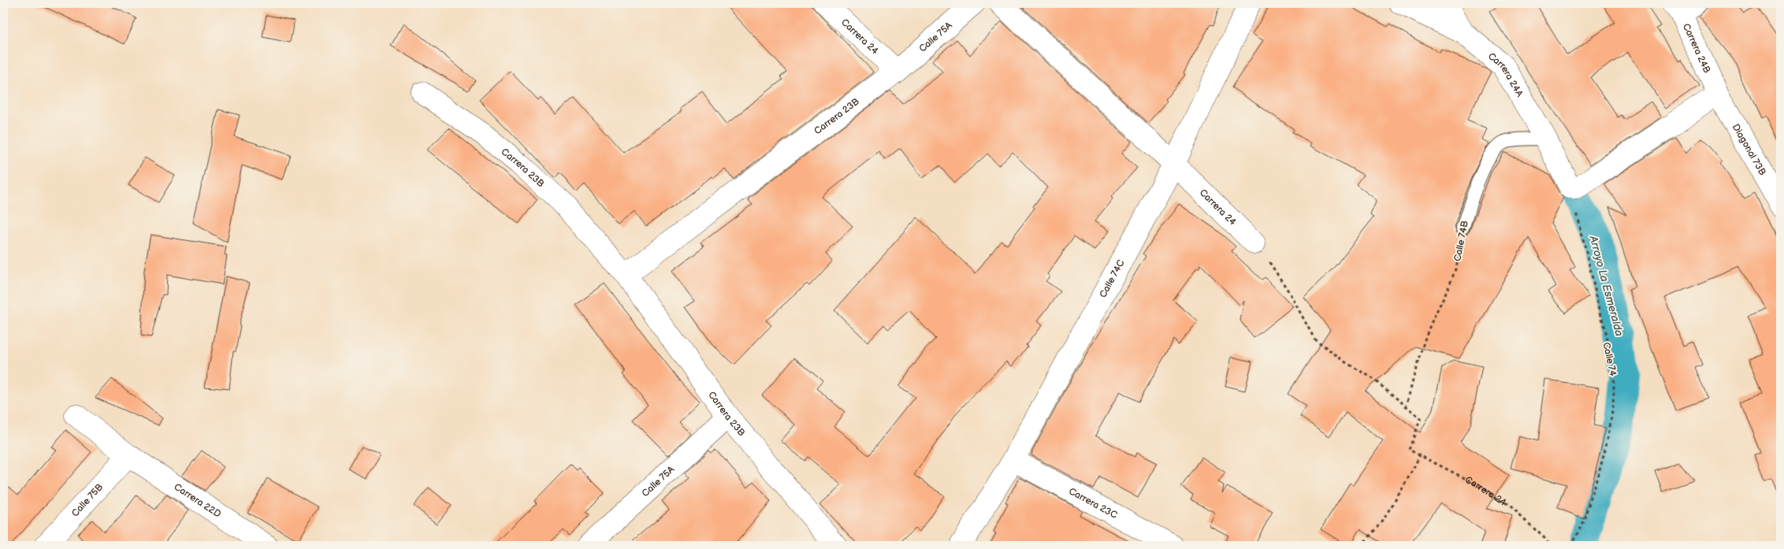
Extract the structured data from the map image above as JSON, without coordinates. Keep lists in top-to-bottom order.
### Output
{
  "streets": {
    "street": [
      "Carrera 24",
      "Calle 75A",
      "Carrera 24B",
      "Carrera 24A",
      "Carrera 23B",
      "Diagonal 73B",
      "Calle 74C",
      "Calle 75B",
      "Carrera 22D",
      "Carrera 23C"
    ],
    "lane": ["Calle 74B"],
    "path": ["Calle 74"]
  },
  "crossings": [
    ["Carrera 24", "Calle 75A"],
    ["Carrera 24", "Carrera 23B"],
    ["Carrera 24", "Calle 74B"],
    ["Carrera 24", "Calle 74C"],
    ["Calle 75A", "Carrera 23B"],
    ["Carrera 24B", "Diagonal 73B"],
    ["Carrera 24A", "Calle 74B"],
    ["Carrera 24A", "Calle 74"],
    ["Calle 74C", "Carrera 23C"],
    ["Calle 75B", "Carrera 22D"]
  ],
  "water": ["Arroyo La Esmeralda"]
}
